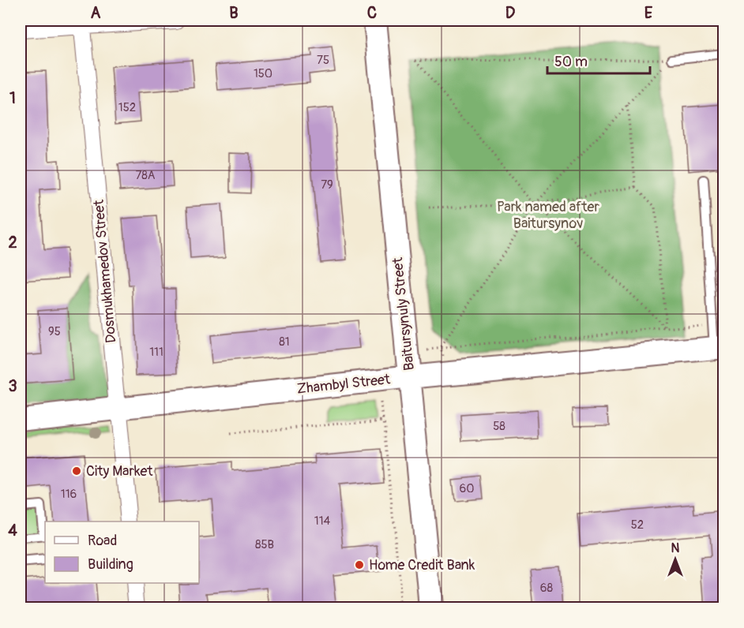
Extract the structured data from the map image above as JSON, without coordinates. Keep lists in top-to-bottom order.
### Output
{
  "streets": {
    "street": ["Dosmukhamedov Street", "Baitursynuly Street", "Zhambyl Street"]
  },
  "crossings": [
    ["Dosmukhamedov Street", "Zhambyl Street"],
    ["Baitursynuly Street", "Zhambyl Street"]
  ],
  "parks": ["Park named after Baitursynov"],
  "places": ["City Market", "Home Credit Bank"],
  "house_numbers": [
    "75",
    "150",
    "152",
    "78А",
    "79",
    "95",
    "81",
    "111",
    "58",
    "60",
    "116",
    "114",
    "52",
    "85В",
    "68"
  ],
  "legend": ["Road", "Building"],
  "scale_bar": "50 m",
  "north": "top",
  "grid": {
    "columns": [
      "A",
      "B",
      "C",
      "D",
      "E"
    ],
    "rows": [
      "1",
      "2",
      "3",
      "4"
    ]
  }
}
